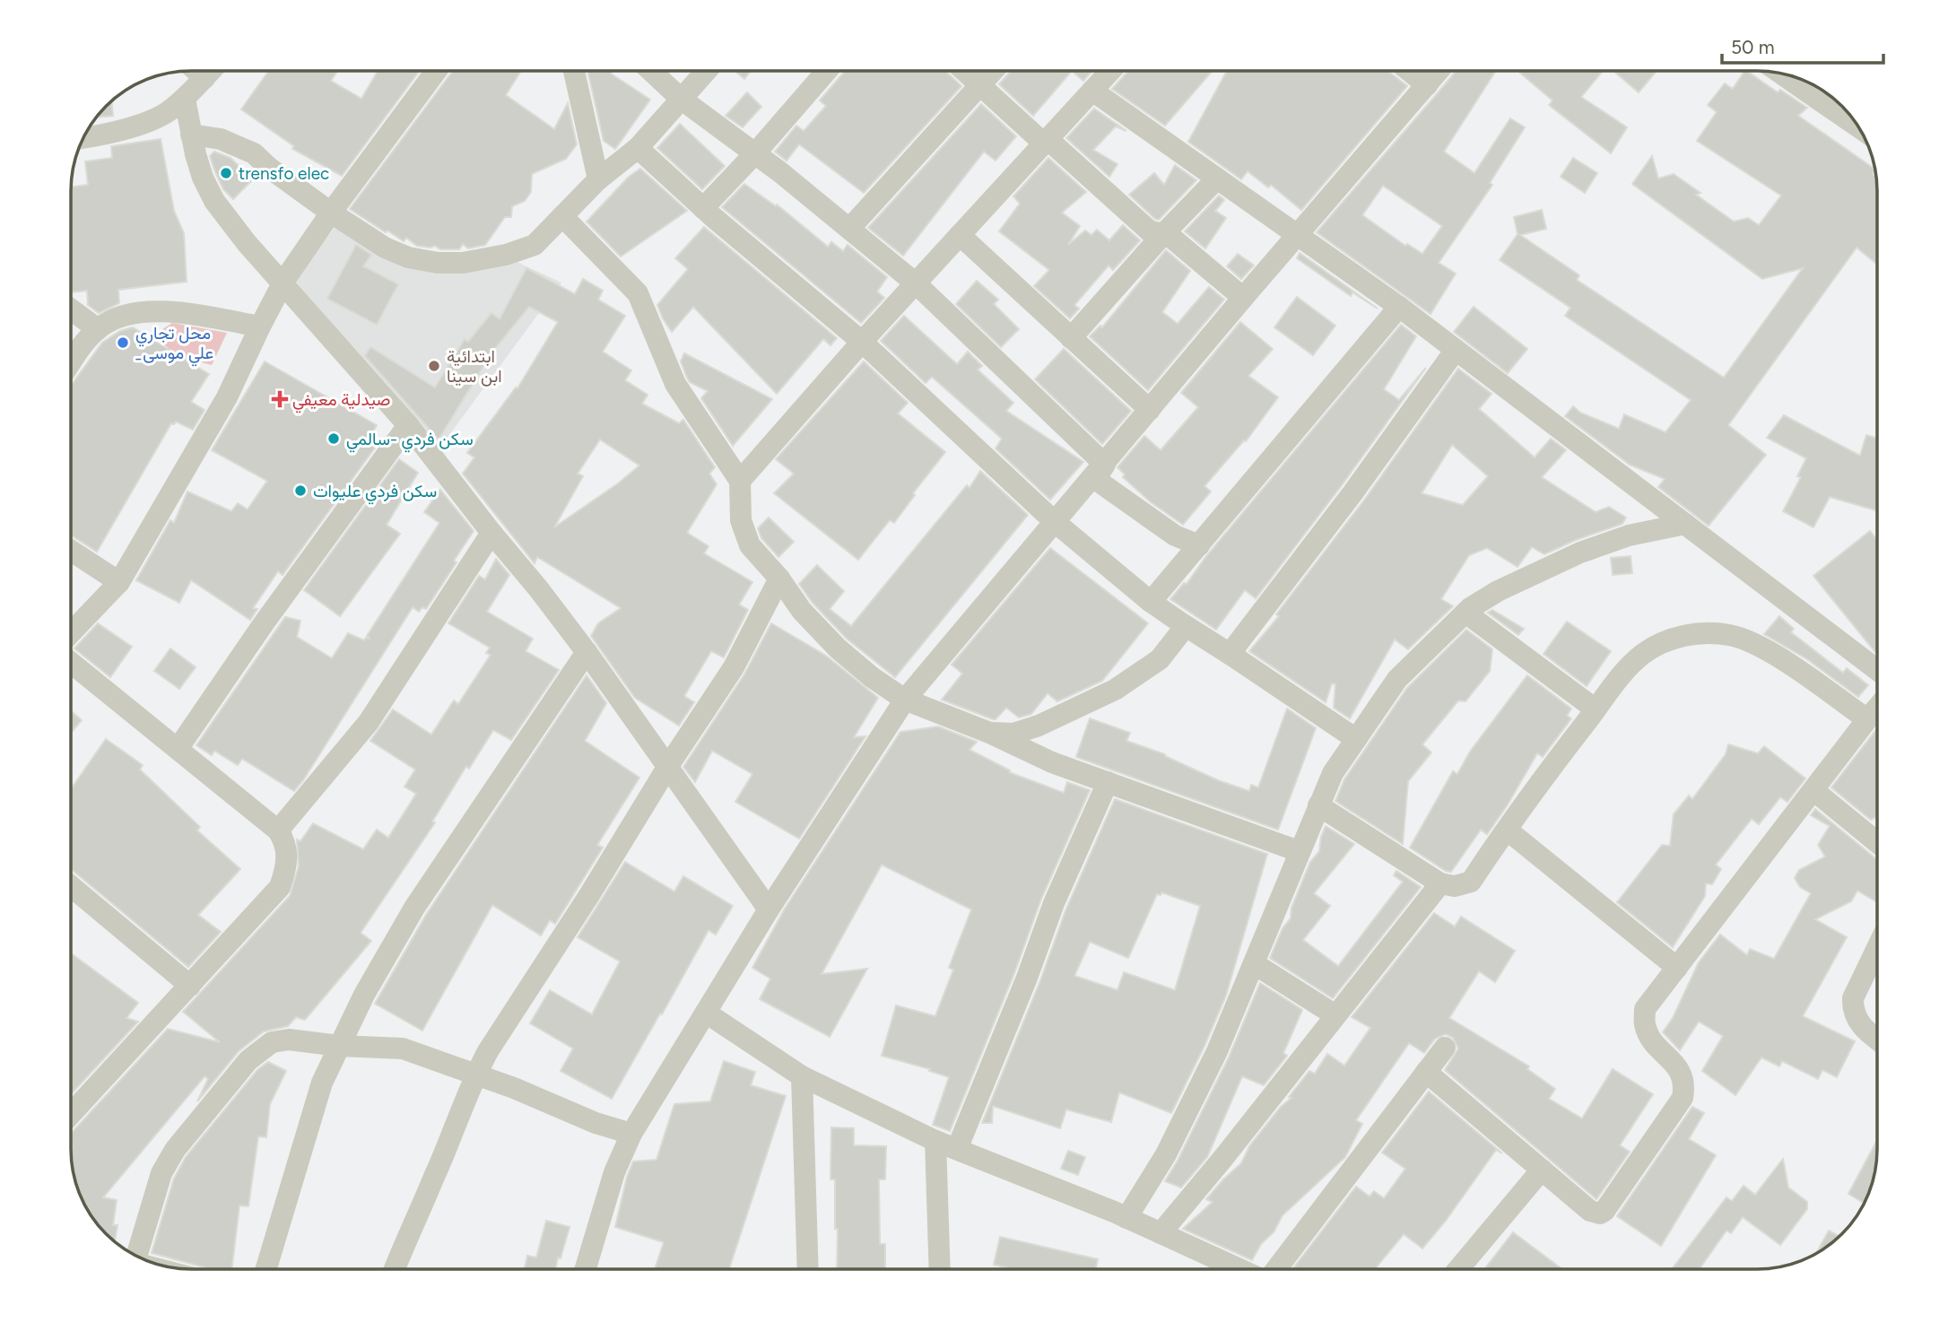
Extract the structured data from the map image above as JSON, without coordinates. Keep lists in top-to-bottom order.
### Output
{
  "places": {
    "other": [
      "trensfo elec",
      "محل تجاري _علي موسى",
      "ابتدائية ابن سينا",
      "سكن فردي -سالمي",
      "سكن فردي عليوات"
    ],
    "health": ["صيدلية معيفي"]
  },
  "scale_bar": "50 m"
}
